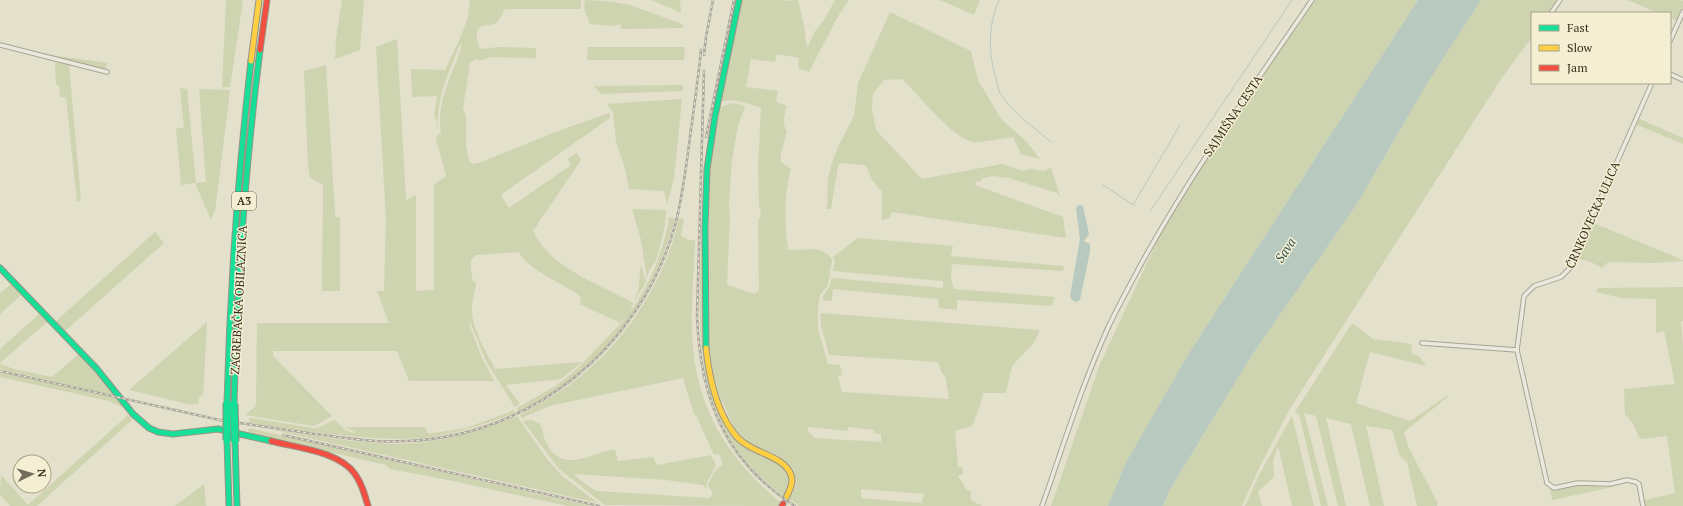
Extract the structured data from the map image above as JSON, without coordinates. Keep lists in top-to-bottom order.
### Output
{
  "streets": {
    "main road": ["A3", "ZAGREBAČKA OBILAZNICA"],
    "street": ["SAJMIŠNA CESTA", "ČRNKOVEČKA ULICA"]
  },
  "water": ["Sava"],
  "legend": ["Fast", "Slow", "Jam"],
  "north": "right"
}
